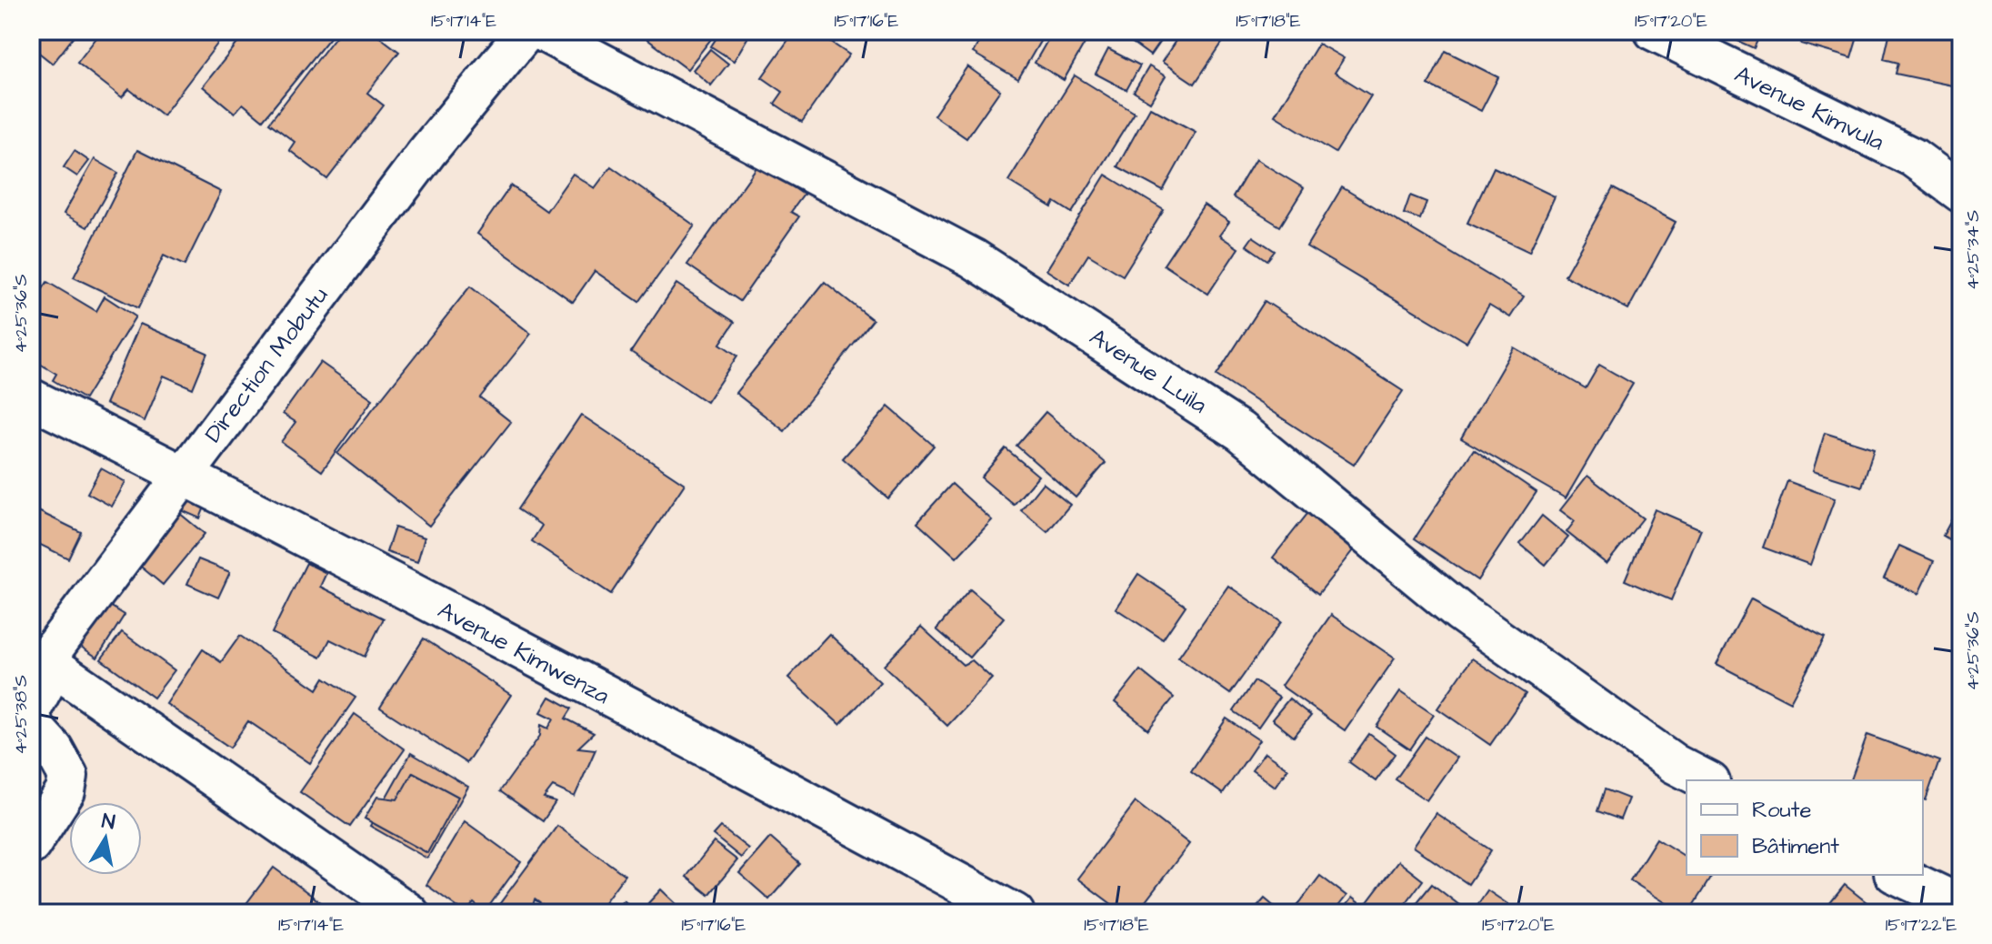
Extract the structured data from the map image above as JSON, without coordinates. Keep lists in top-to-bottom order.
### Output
{
  "streets": {
    "street": [
      "Avenue Kimvula",
      "Direction Mobutu",
      "Avenue Luila",
      "Avenue Kimwenza"
    ]
  },
  "crossings": [
    ["Direction Mobutu", "Avenue Kimwenza"]
  ],
  "legend": ["Route", "Bâtiment"],
  "north": "top",
  "coordinates": [
    "15°17'14\"E",
    "15°17'16\"E",
    "15°17'18\"E",
    "15°17'20\"E",
    "4°25'34\"S",
    "4°25'36\"S",
    "4°25'38\"S",
    "15°17'22\"E"
  ]
}
